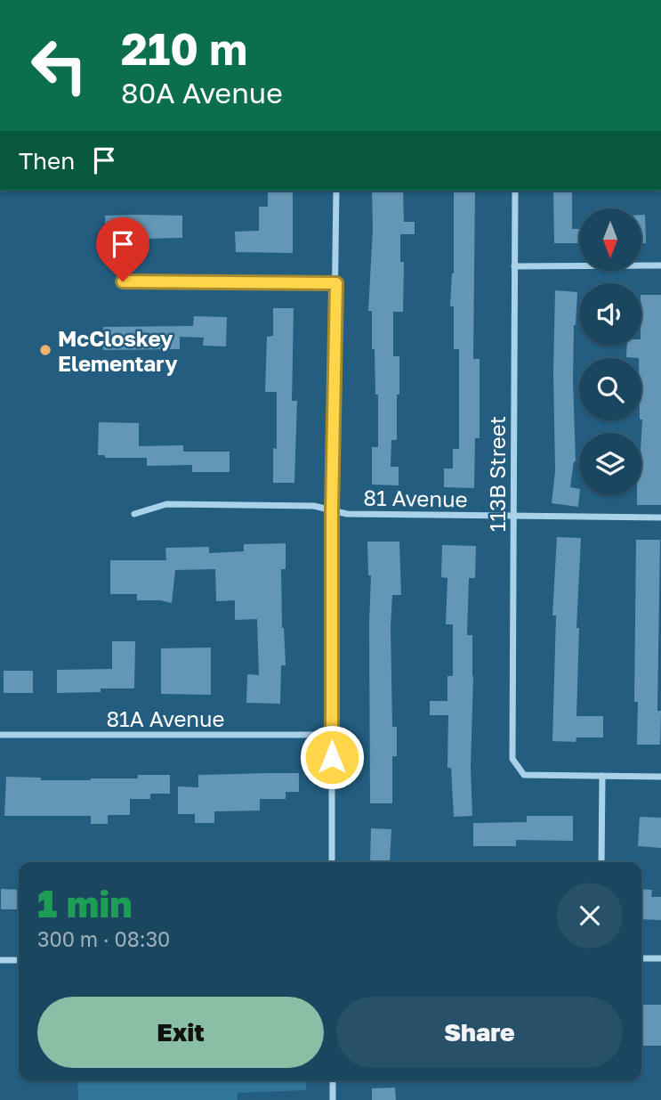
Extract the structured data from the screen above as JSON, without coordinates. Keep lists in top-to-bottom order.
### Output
{
  "streets": {
    "street": ["113B Street", "81 Avenue", "81A Avenue"]
  },
  "crossings": [
    ["113B Street", "81 Avenue"]
  ],
  "places": ["McCloskey Elementary"],
  "north": "bottom",
  "page": {
    "turn": ["210 m", "80A Avenue"],
    "then": "Then",
    "heading": ["1 min", "300 m · 08:30"],
    "buttons": ["Exit", "Share"]
  }
}
